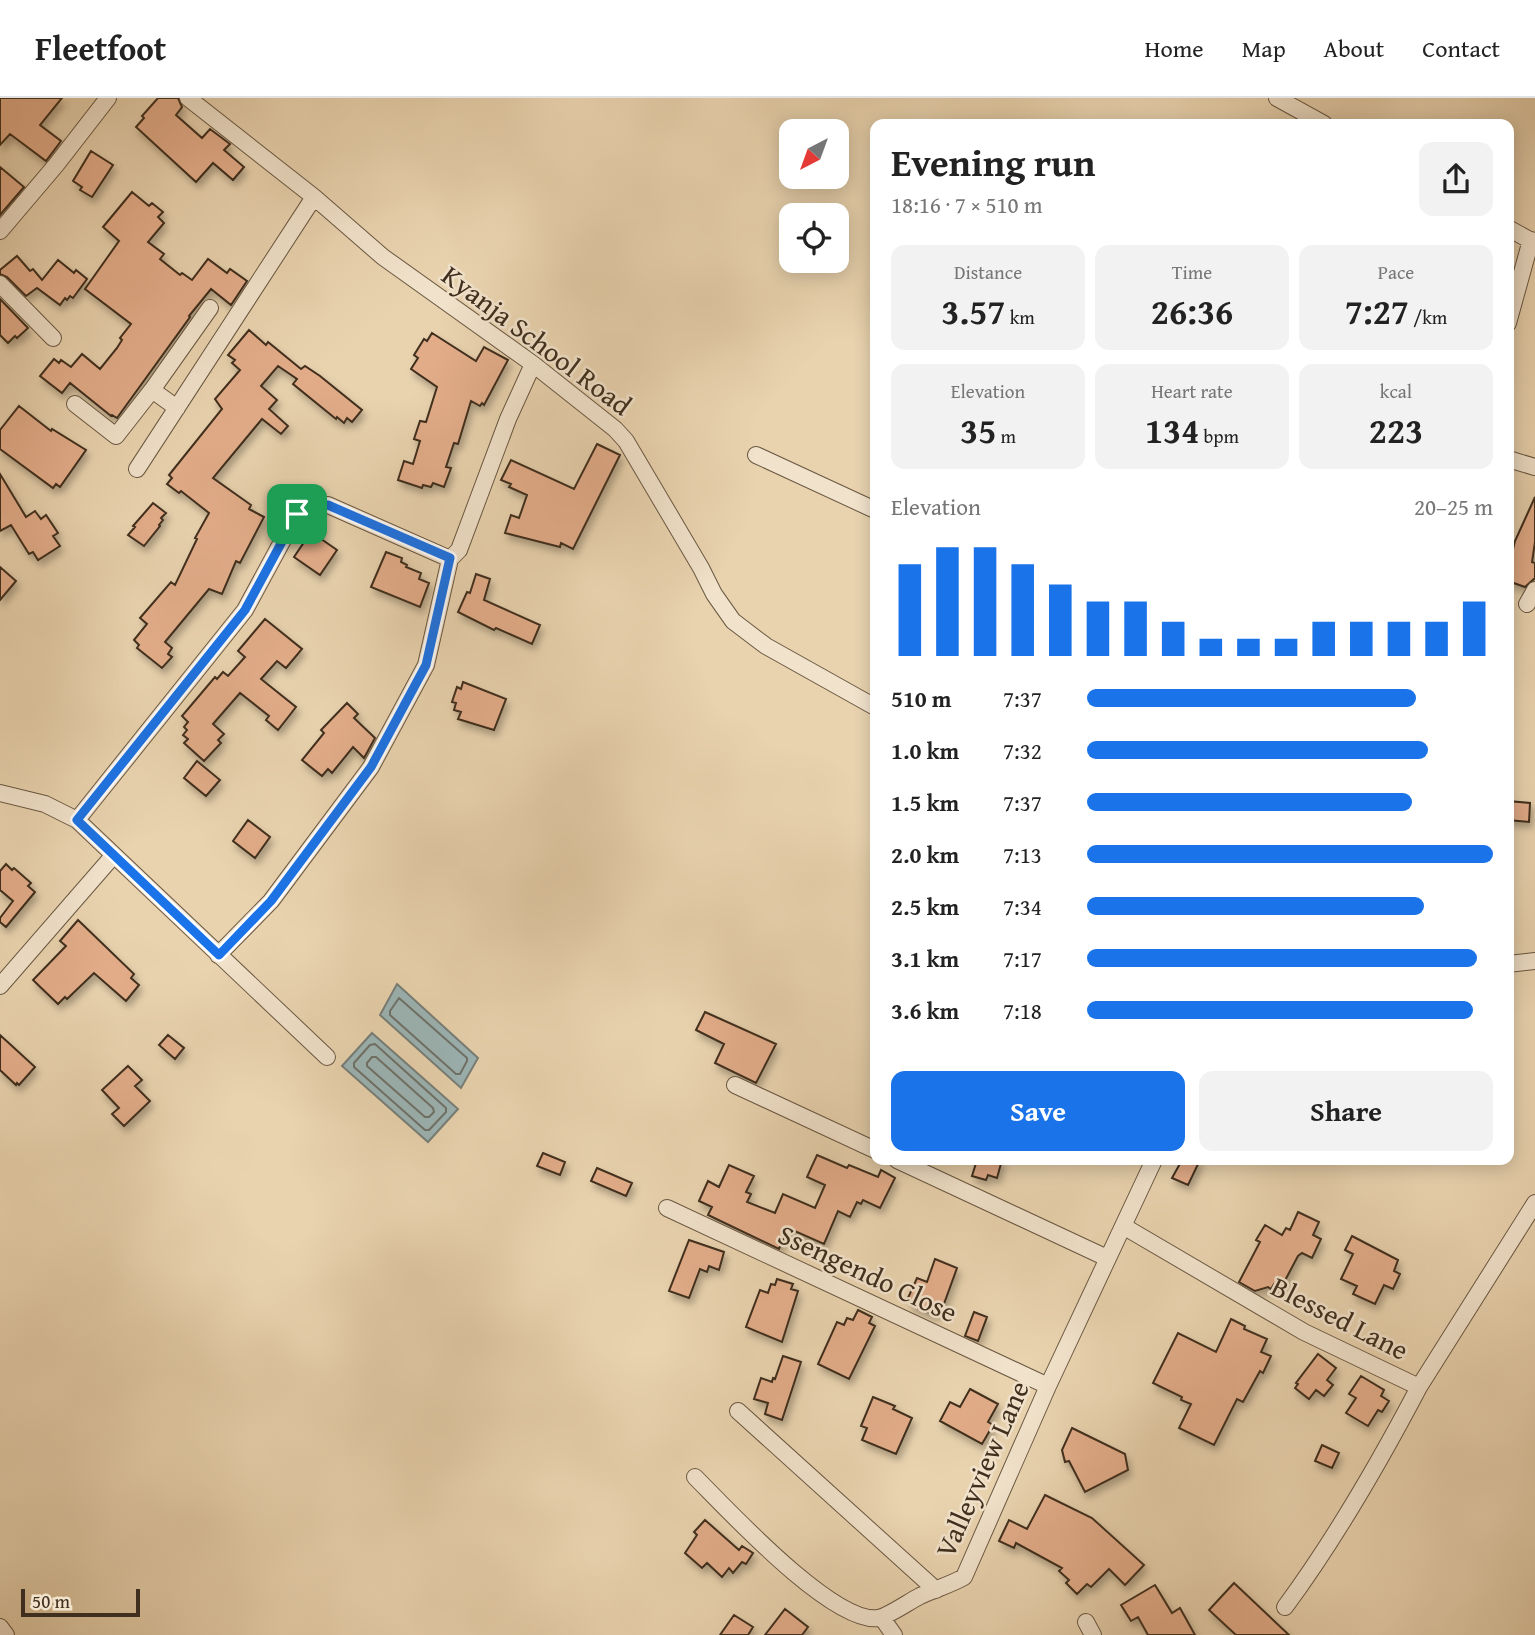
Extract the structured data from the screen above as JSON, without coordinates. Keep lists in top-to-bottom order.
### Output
{
  "streets": {
    "street": [
      "Kyanja School Road",
      "Ssengendo Close",
      "Blessed Lane",
      "Valleyview Lane"
    ]
  },
  "crossings": [
    ["Ssengendo Close", "Valleyview Lane"],
    ["Blessed Lane", "Valleyview Lane"]
  ],
  "scale_bar": "50 m",
  "north": "bottom left",
  "page": {
    "header": "Fleetfoot",
    "nav": [
      "Home",
      "Map",
      "About",
      "Contact"
    ],
    "heading": ["Evening run", "18:16 · 7 × 510 m"],
    "stats": [
      ["Distance", "3.57 km"],
      ["Time", "26:36"],
      ["Pace", "7:27 /km"],
      ["Elevation", "35 m"],
      ["Heart rate", "134 bpm"],
      ["kcal", "223"]
    ],
    "chart": ["Elevation", "20–25 m"],
    "list": [
      {
        "name": "510 m",
        "note": "7:37"
      },
      {
        "name": "1.0 km",
        "note": "7:32"
      },
      {
        "name": "1.5 km",
        "note": "7:37"
      },
      {
        "name": "2.0 km",
        "note": "7:13"
      },
      {
        "name": "2.5 km",
        "note": "7:34"
      },
      {
        "name": "3.1 km",
        "note": "7:17"
      },
      {
        "name": "3.6 km",
        "note": "7:18"
      }
    ],
    "buttons": ["Save", "Share"],
    "scale": "50 m"
  }
}
